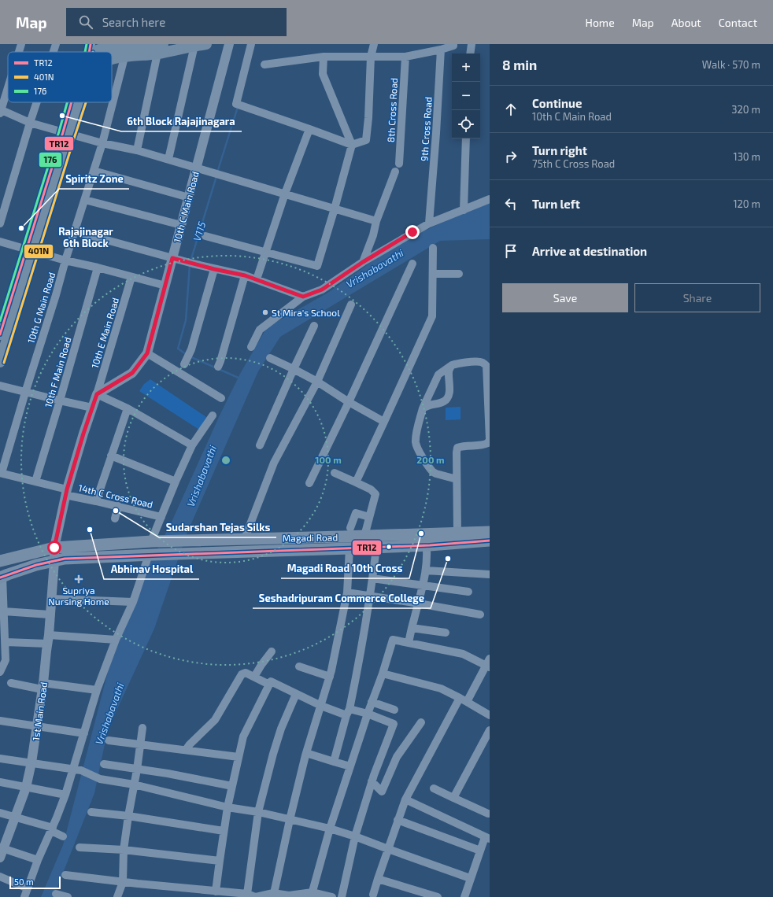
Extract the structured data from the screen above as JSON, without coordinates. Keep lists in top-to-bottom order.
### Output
{
  "streets": {
    "main road": ["Magadi Road"],
    "street": [
      "8th Cross Road",
      "9th Cross Road",
      "10th C Main Road",
      "10th G Main Road",
      "10th E Main Road",
      "10th F Main Road",
      "14th C Cross Road",
      "1st Main Road"
    ]
  },
  "crossings": [
    ["10th C Main Road", "10th E Main Road"],
    ["10th G Main Road", "14th C Cross Road"],
    ["10th F Main Road", "14th C Cross Road"],
    ["Magadi Road", "1st Main Road"]
  ],
  "districts": ["Rajajinagar 6th Block"],
  "water": ["V115", "Vrishabavathi"],
  "places": {
    "other": [
      "6th Block Rajajinagara",
      "Spiritz Zone",
      "St Mira's School",
      "Sudarshan Tejas Silks",
      "Abhinav Hospital",
      "Magadi Road 10th Cross",
      "Seshadripuram Commerce College"
    ],
    "health": ["Supriya Nursing Home"]
  },
  "lines": ["transit line TR12", "transit line 176", "transit line 401N"],
  "legend": ["TR12", "401N", "176"],
  "scale_bar": "50 m",
  "page": {
    "header": "Map",
    "search": "Search here",
    "nav": [
      "Home",
      "Map",
      "About",
      "Contact"
    ],
    "heading": ["8 min", "Walk · 570 m"],
    "map_buttons": ["+", "−"],
    "list": [
      ["Continue", "10th C Main Road", "320 m"],
      ["Turn right", "75th C Cross Road", "130 m"],
      ["Turn left", "120 m"],
      "Arrive at destination"
    ],
    "buttons": ["Save", "Share"],
    "scale": "50 m"
  },
  "rings": ["100 m", "200 m"]
}
